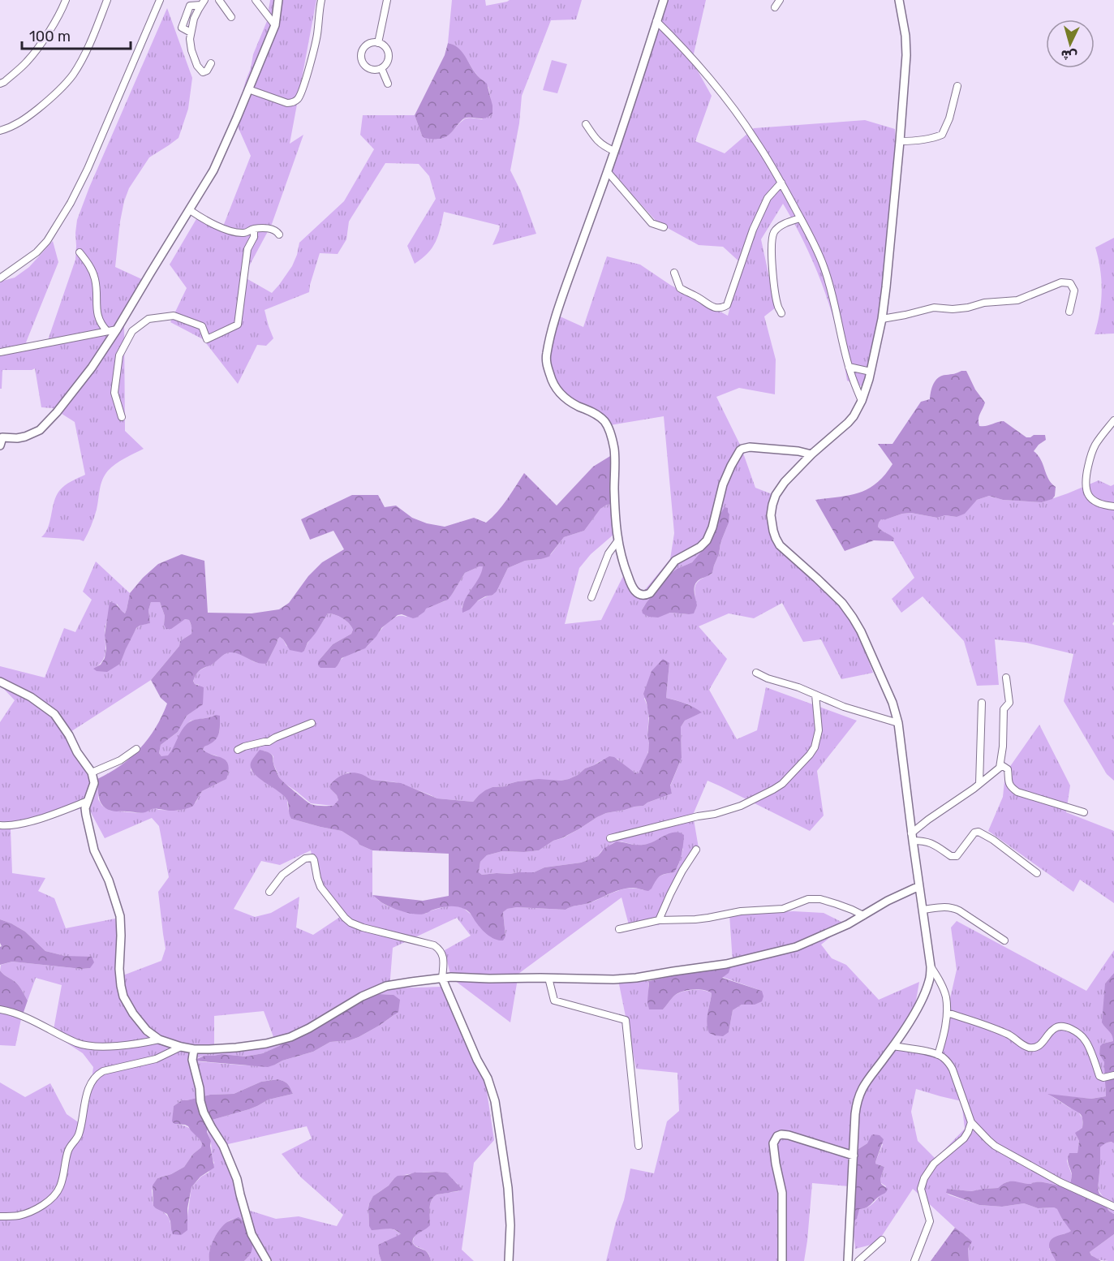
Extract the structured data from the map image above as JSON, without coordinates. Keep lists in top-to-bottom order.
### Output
{
  "scale_bar": "100 m",
  "north": "bottom"
}
